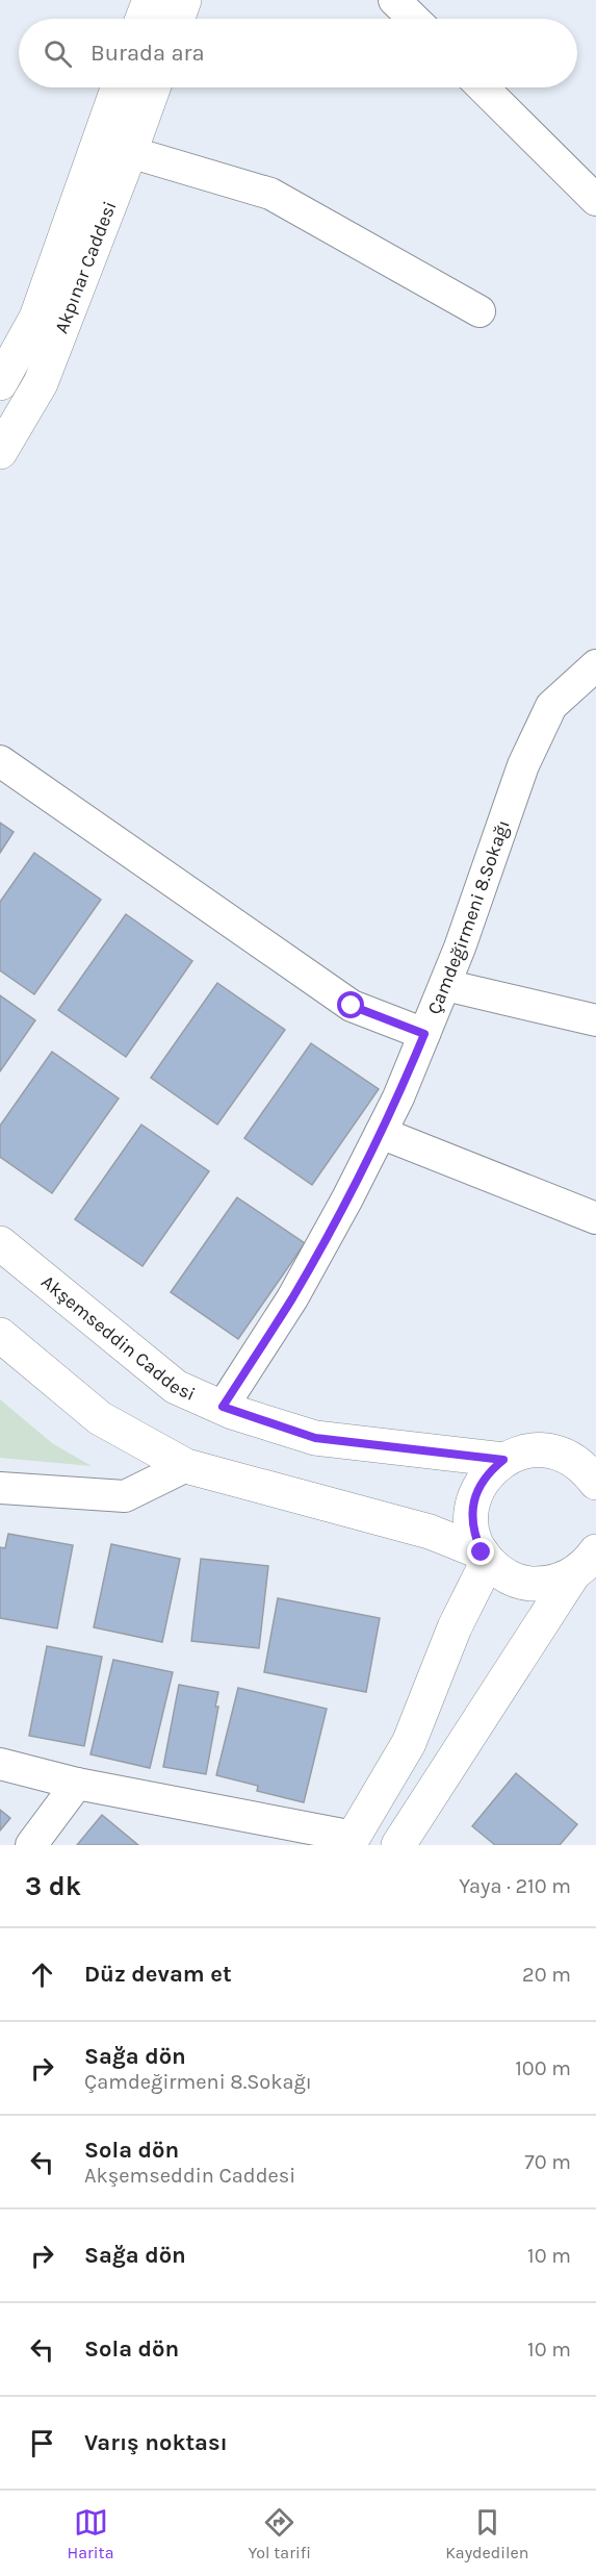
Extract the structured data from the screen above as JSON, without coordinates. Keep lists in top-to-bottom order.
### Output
{
  "streets": {
    "street": ["Akpınar Caddesi", "Çamdeğirmeni 8.Sokağı", "Akşemseddin Caddesi"]
  },
  "crossings": [
    ["Çamdeğirmeni 8.Sokağı", "Akşemseddin Caddesi"]
  ],
  "page": {
    "search": "Burada ara",
    "heading": ["3 dk", "Yaya · 210 m"],
    "list": [
      ["Düz devam et", "20 m"],
      ["Sağa dön", "Çamdeğirmeni 8.Sokağı", "100 m"],
      ["Sola dön", "Akşemseddin Caddesi", "70 m"],
      ["Sağa dön", "10 m"],
      ["Sola dön", "10 m"],
      "Varış noktası"
    ],
    "nav": ["Harita", "Yol tarifi", "Kaydedilen"]
  }
}
